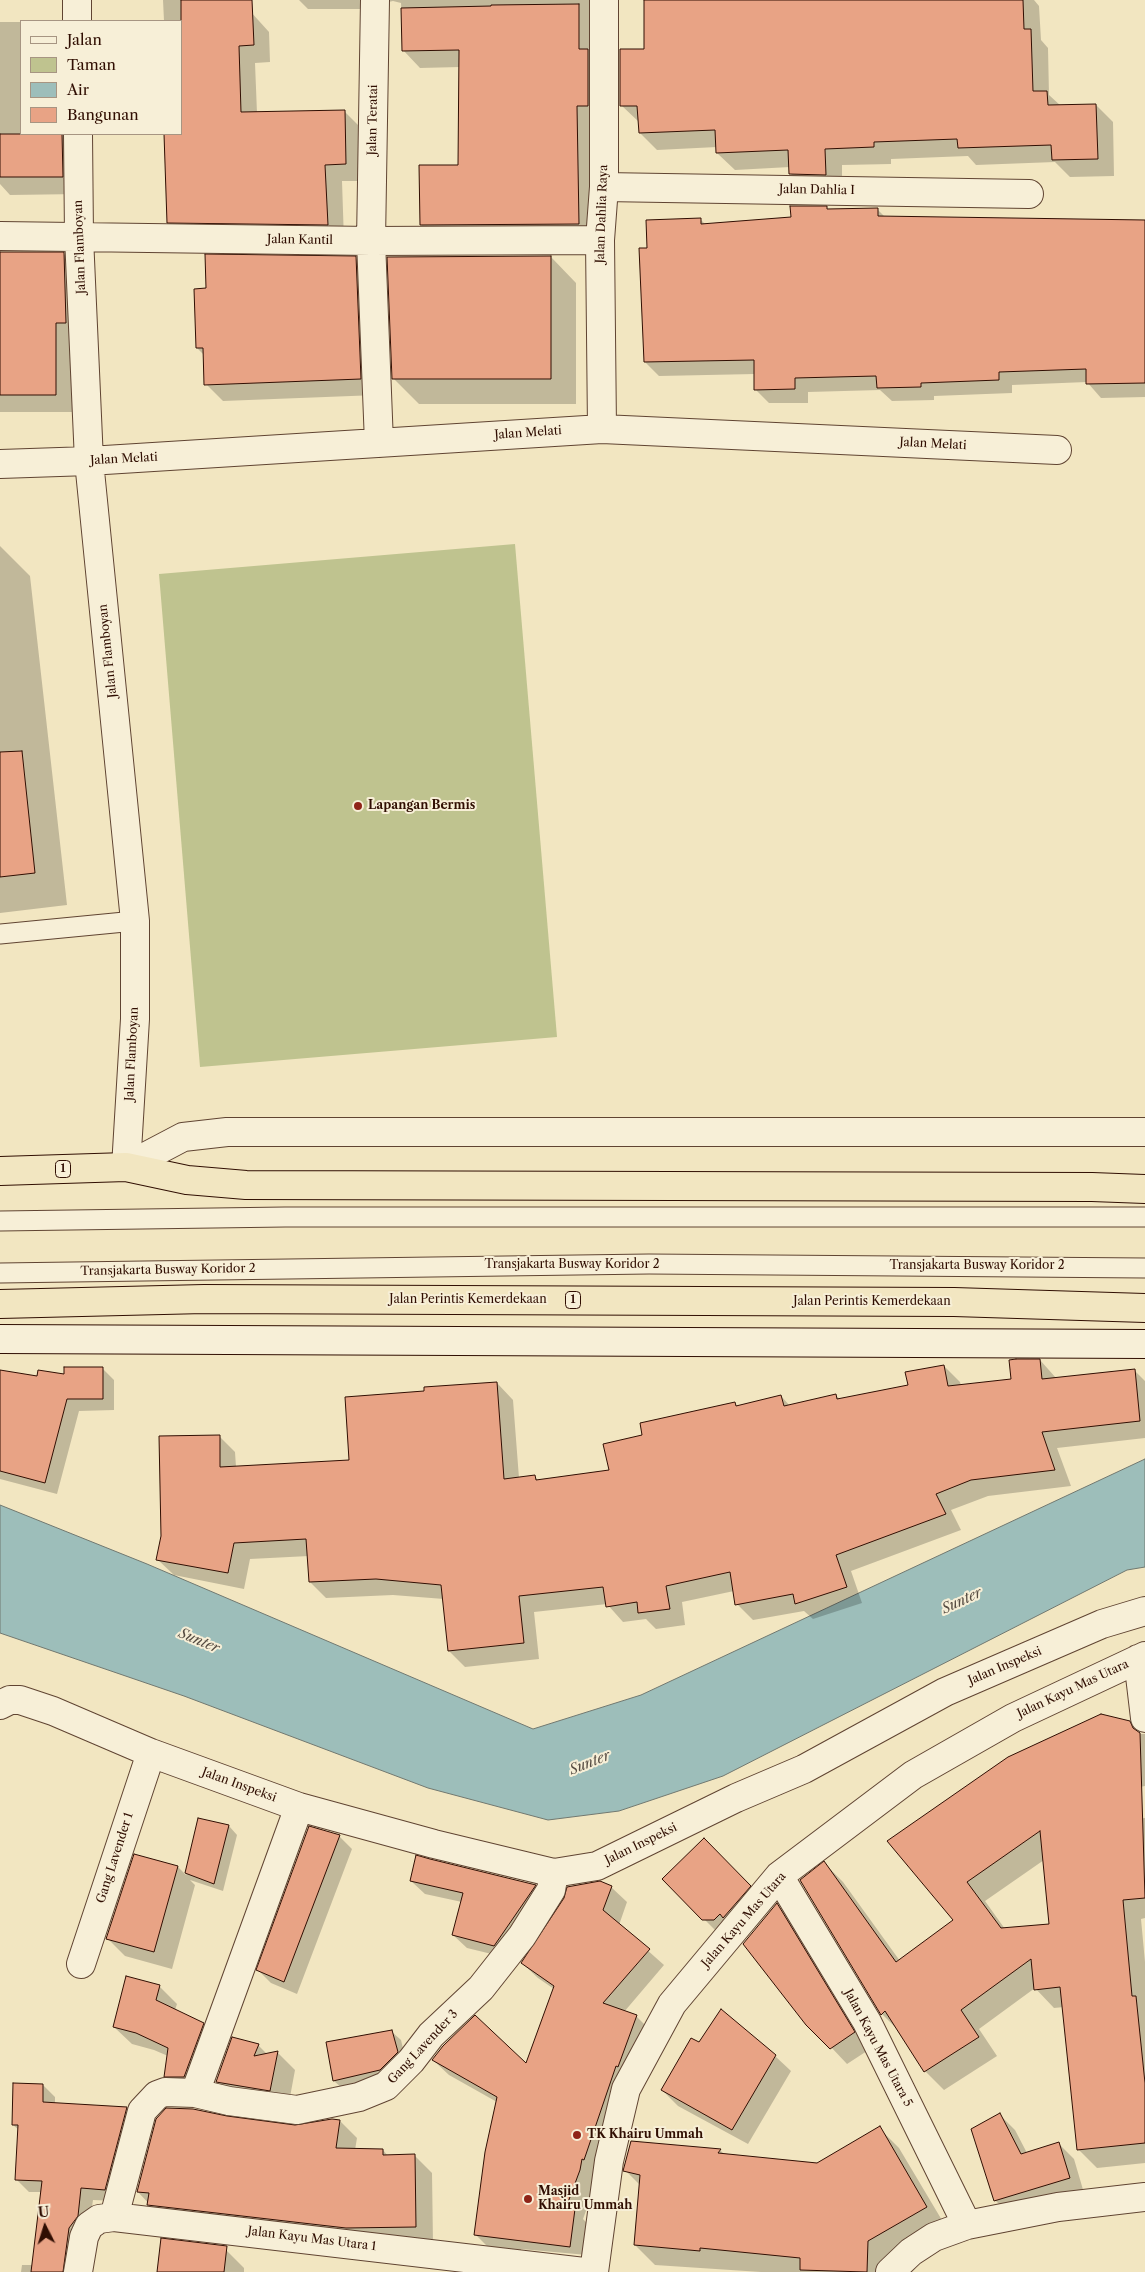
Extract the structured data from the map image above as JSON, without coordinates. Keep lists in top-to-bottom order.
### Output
{
  "streets": {
    "highway": ["1", "Jalan Perintis Kemerdekaan"],
    "street": [
      "Jalan Teratai",
      "Jalan Dahlia I",
      "Jalan Dahlia Raya",
      "Jalan Kantil",
      "Jalan Flamboyan",
      "Jalan Melati",
      "Jalan Inspeksi",
      "Jalan Kayu Mas Utara",
      "Gang Lavender 1",
      "Gang Lavender 3",
      "Jalan Kayu Mas Utara 5",
      "Jalan Kayu Mas Utara 1"
    ],
    "lane": ["Transjakarta Busway Koridor 2"]
  },
  "crossings": [
    ["Jalan Teratai", "Jalan Kantil"],
    ["Jalan Teratai", "Jalan Melati"],
    ["Jalan Dahlia I", "Jalan Dahlia Raya"],
    ["Jalan Dahlia Raya", "Jalan Kantil"],
    ["Jalan Dahlia Raya", "Jalan Melati"],
    ["Jalan Kantil", "Jalan Flamboyan"],
    ["Jalan Flamboyan", "Jalan Melati"],
    ["Jalan Flamboyan", "1"],
    ["Jalan Inspeksi", "Gang Lavender 1"],
    ["Jalan Inspeksi", "Gang Lavender 3"],
    ["Jalan Kayu Mas Utara", "Jalan Kayu Mas Utara 5"],
    ["Gang Lavender 3", "Jalan Kayu Mas Utara 1"]
  ],
  "water": ["Sunter"],
  "places": ["Lapangan Bermis", "TK Khairu Ummah", "Masjid Khairu Ummah"],
  "legend": [
    "Jalan",
    "Taman",
    "Air",
    "Bangunan"
  ],
  "north": "top"
}
